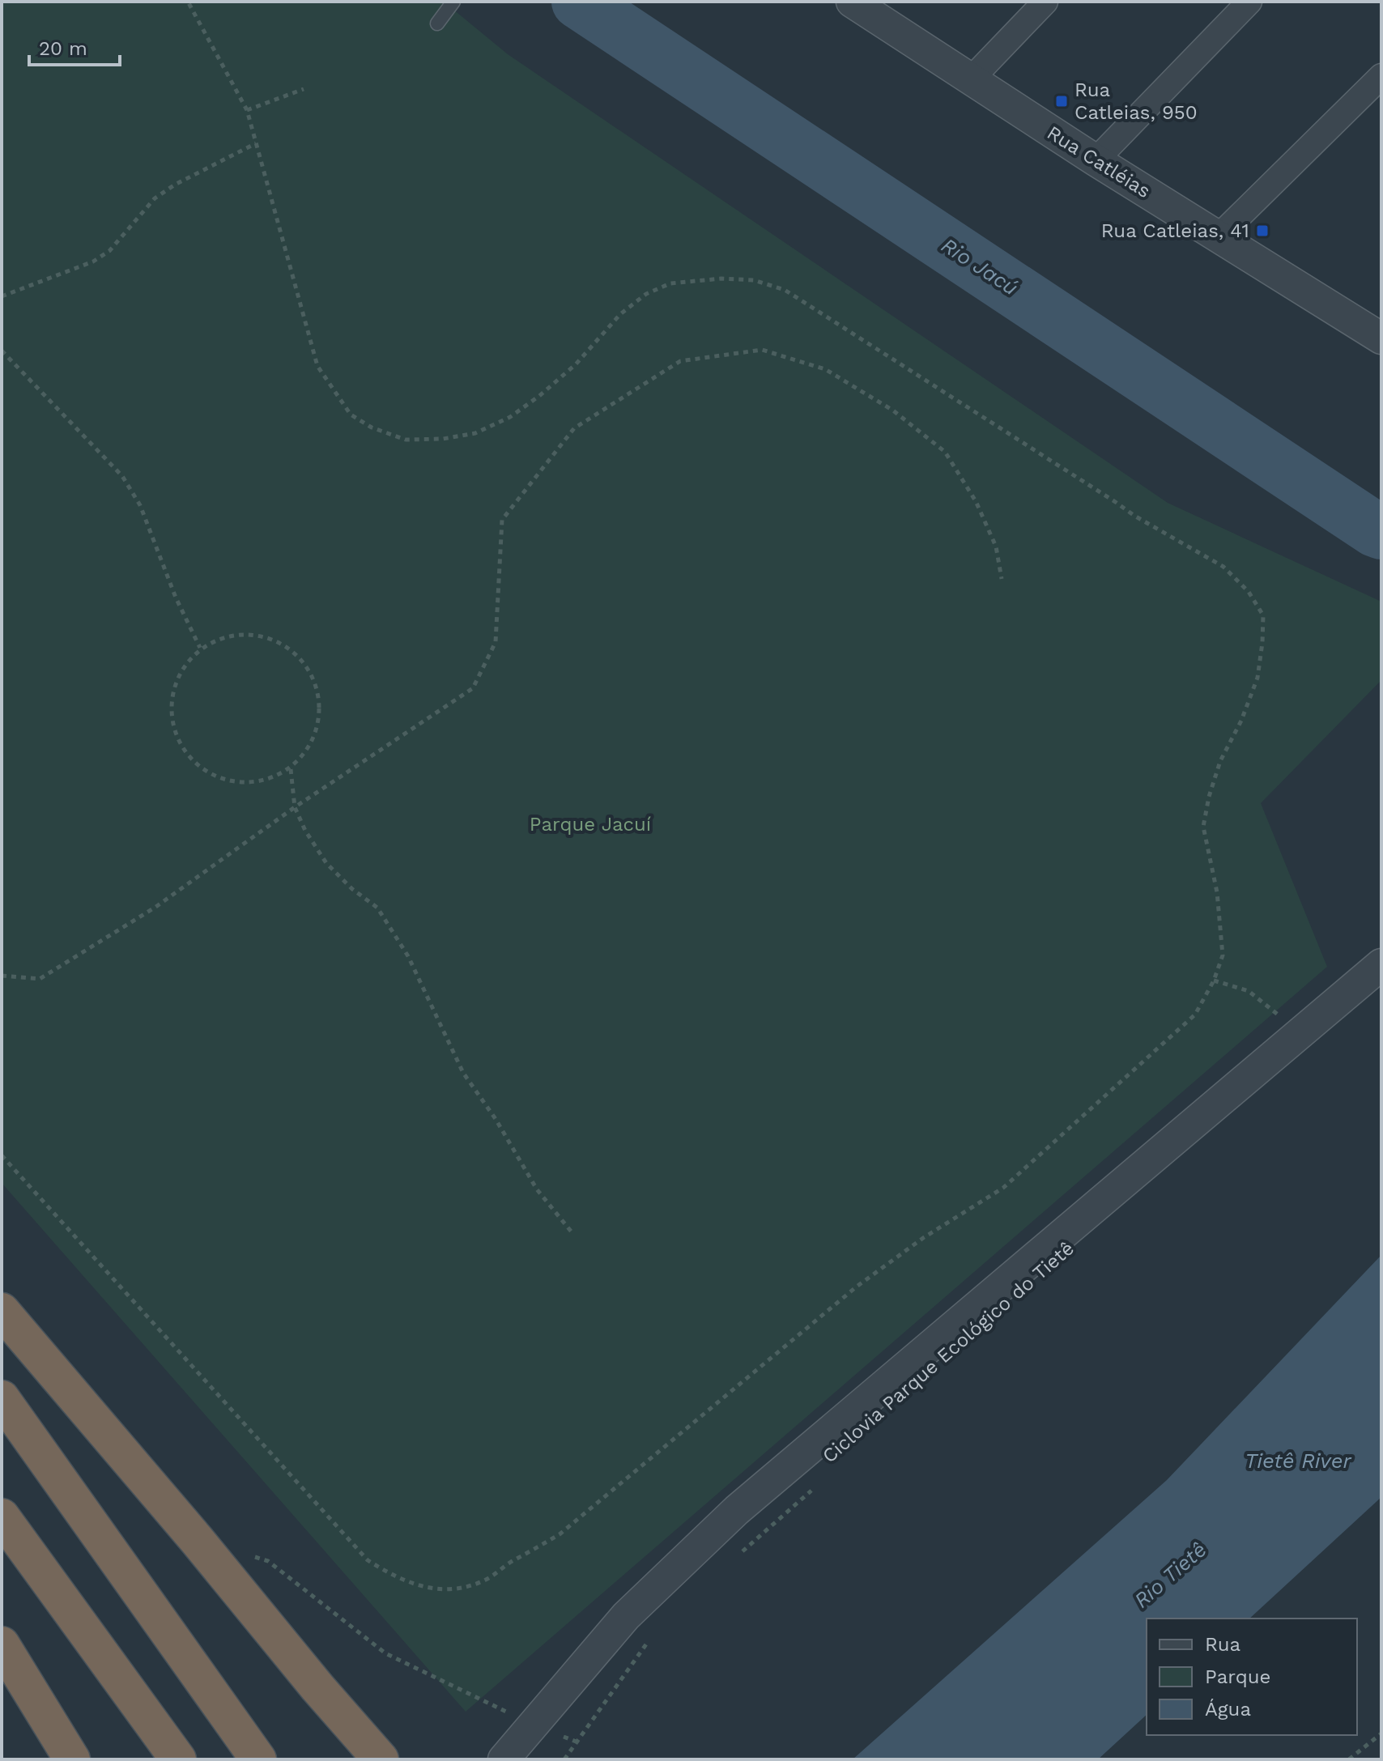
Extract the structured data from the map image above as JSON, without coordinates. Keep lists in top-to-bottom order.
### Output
{
  "streets": {
    "street": ["Rua Catléias"],
    "path": ["Ciclovia Parque Ecológico do Tietê"]
  },
  "water": ["Rio Jacú", "Tietê River", "Rio Tietê"],
  "parks": ["Parque Jacuí"],
  "places": {
    "transit": ["Rua Catleias, 950", "Rua Catleias, 41"]
  },
  "legend": ["Rua", "Parque", "Água"],
  "scale_bar": "20 m"
}
